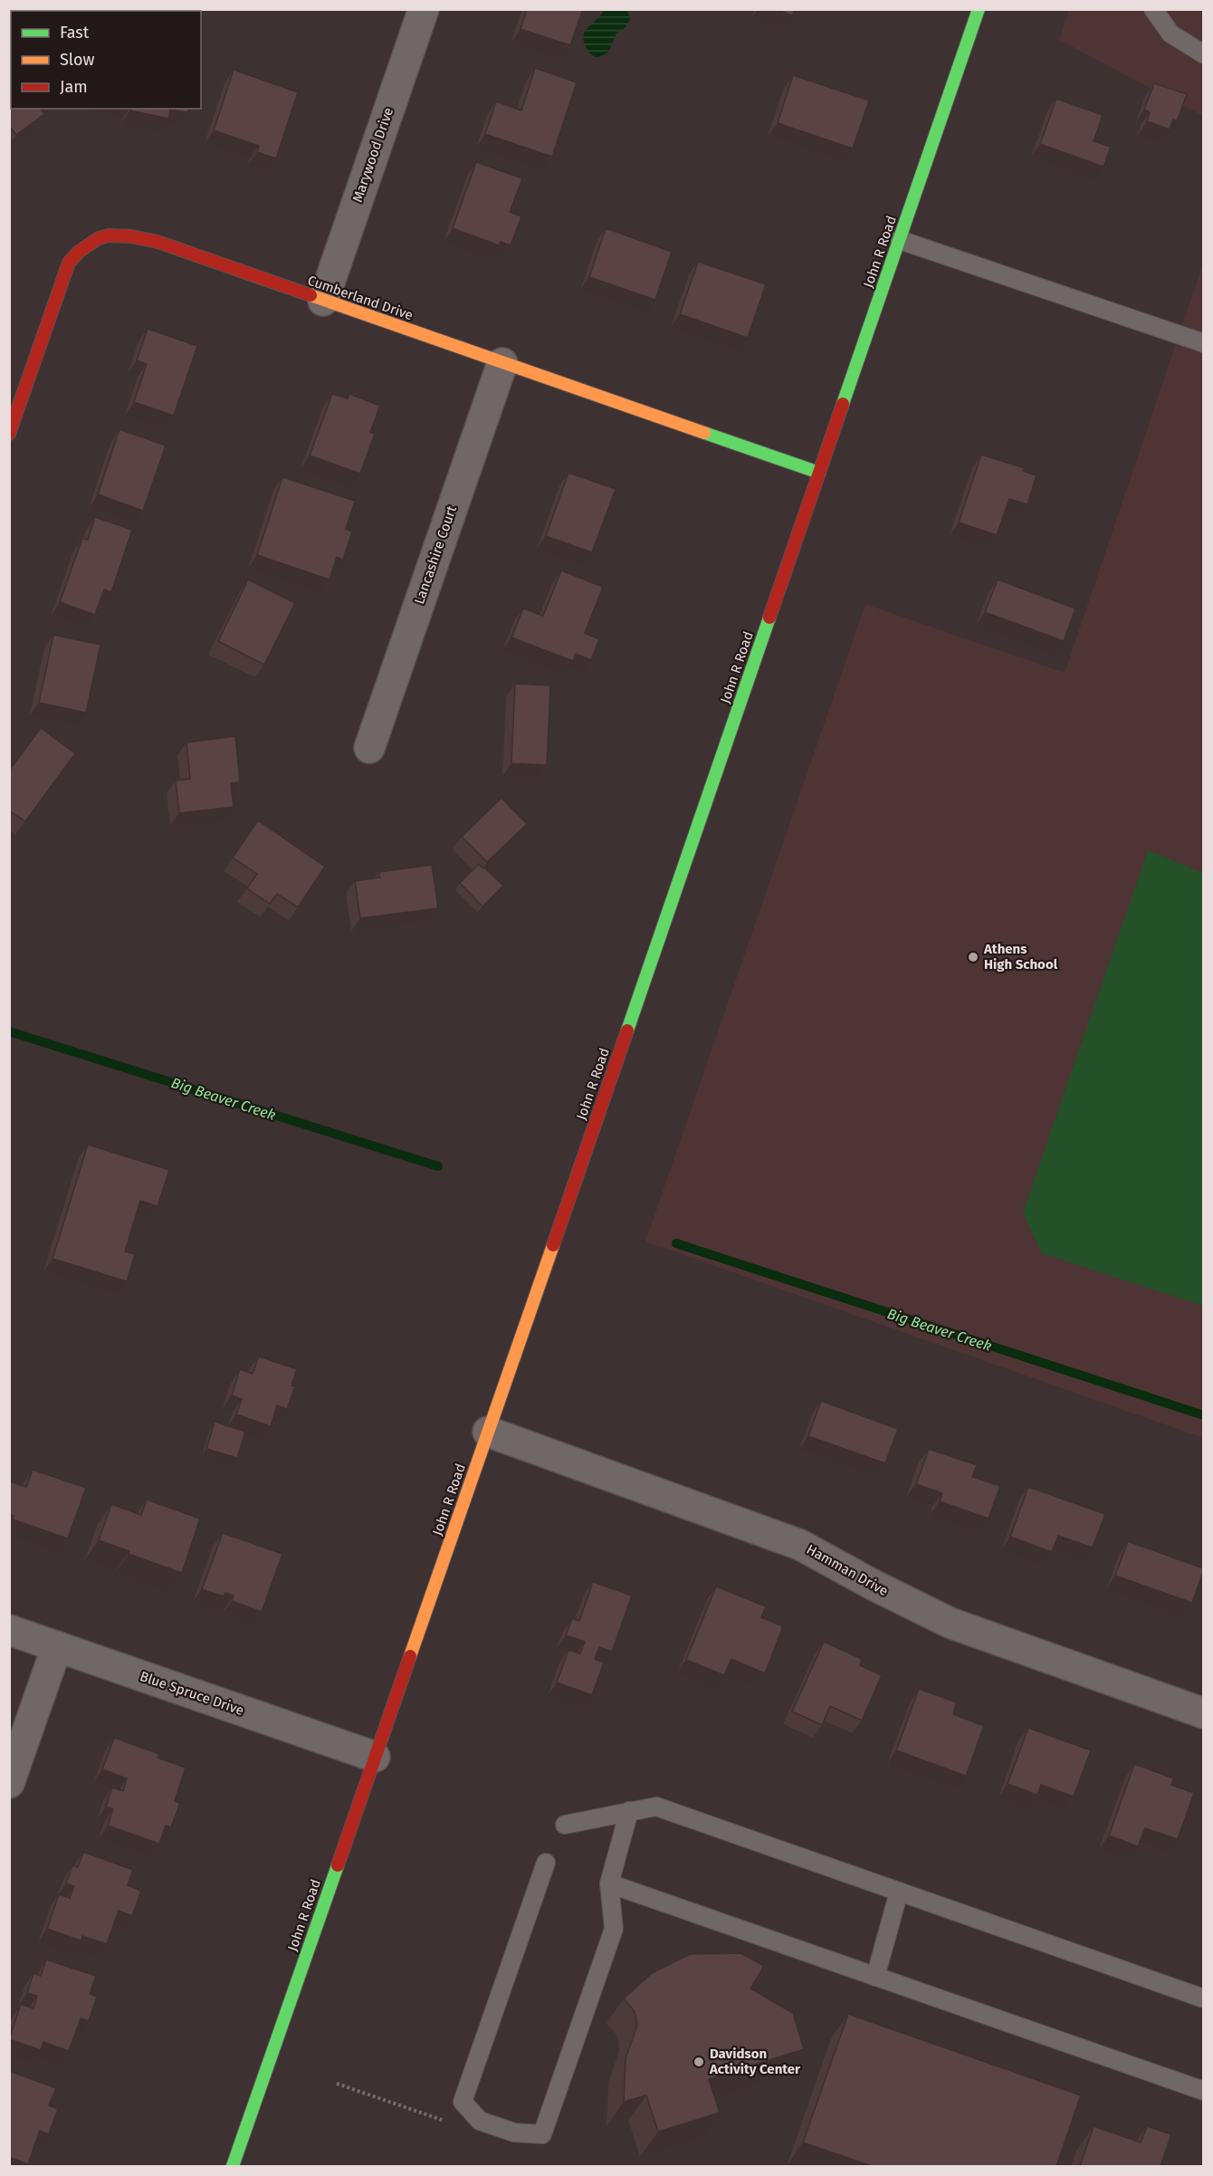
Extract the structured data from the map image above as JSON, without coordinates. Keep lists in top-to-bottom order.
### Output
{
  "streets": {
    "main road": ["John R Road", "Cumberland Drive"],
    "street": [
      "Marywood Drive",
      "Lancashire Court",
      "Hamman Drive",
      "Blue Spruce Drive"
    ]
  },
  "crossings": [
    ["Marywood Drive", "Cumberland Drive"],
    ["John R Road", "Cumberland Drive"],
    ["John R Road", "Hamman Drive"],
    ["John R Road", "Blue Spruce Drive"],
    ["Cumberland Drive", "Lancashire Court"]
  ],
  "water": ["Big Beaver Creek"],
  "places": ["Athens High School", "Davidson Activity Center"],
  "legend": ["Fast", "Slow", "Jam"]
}
